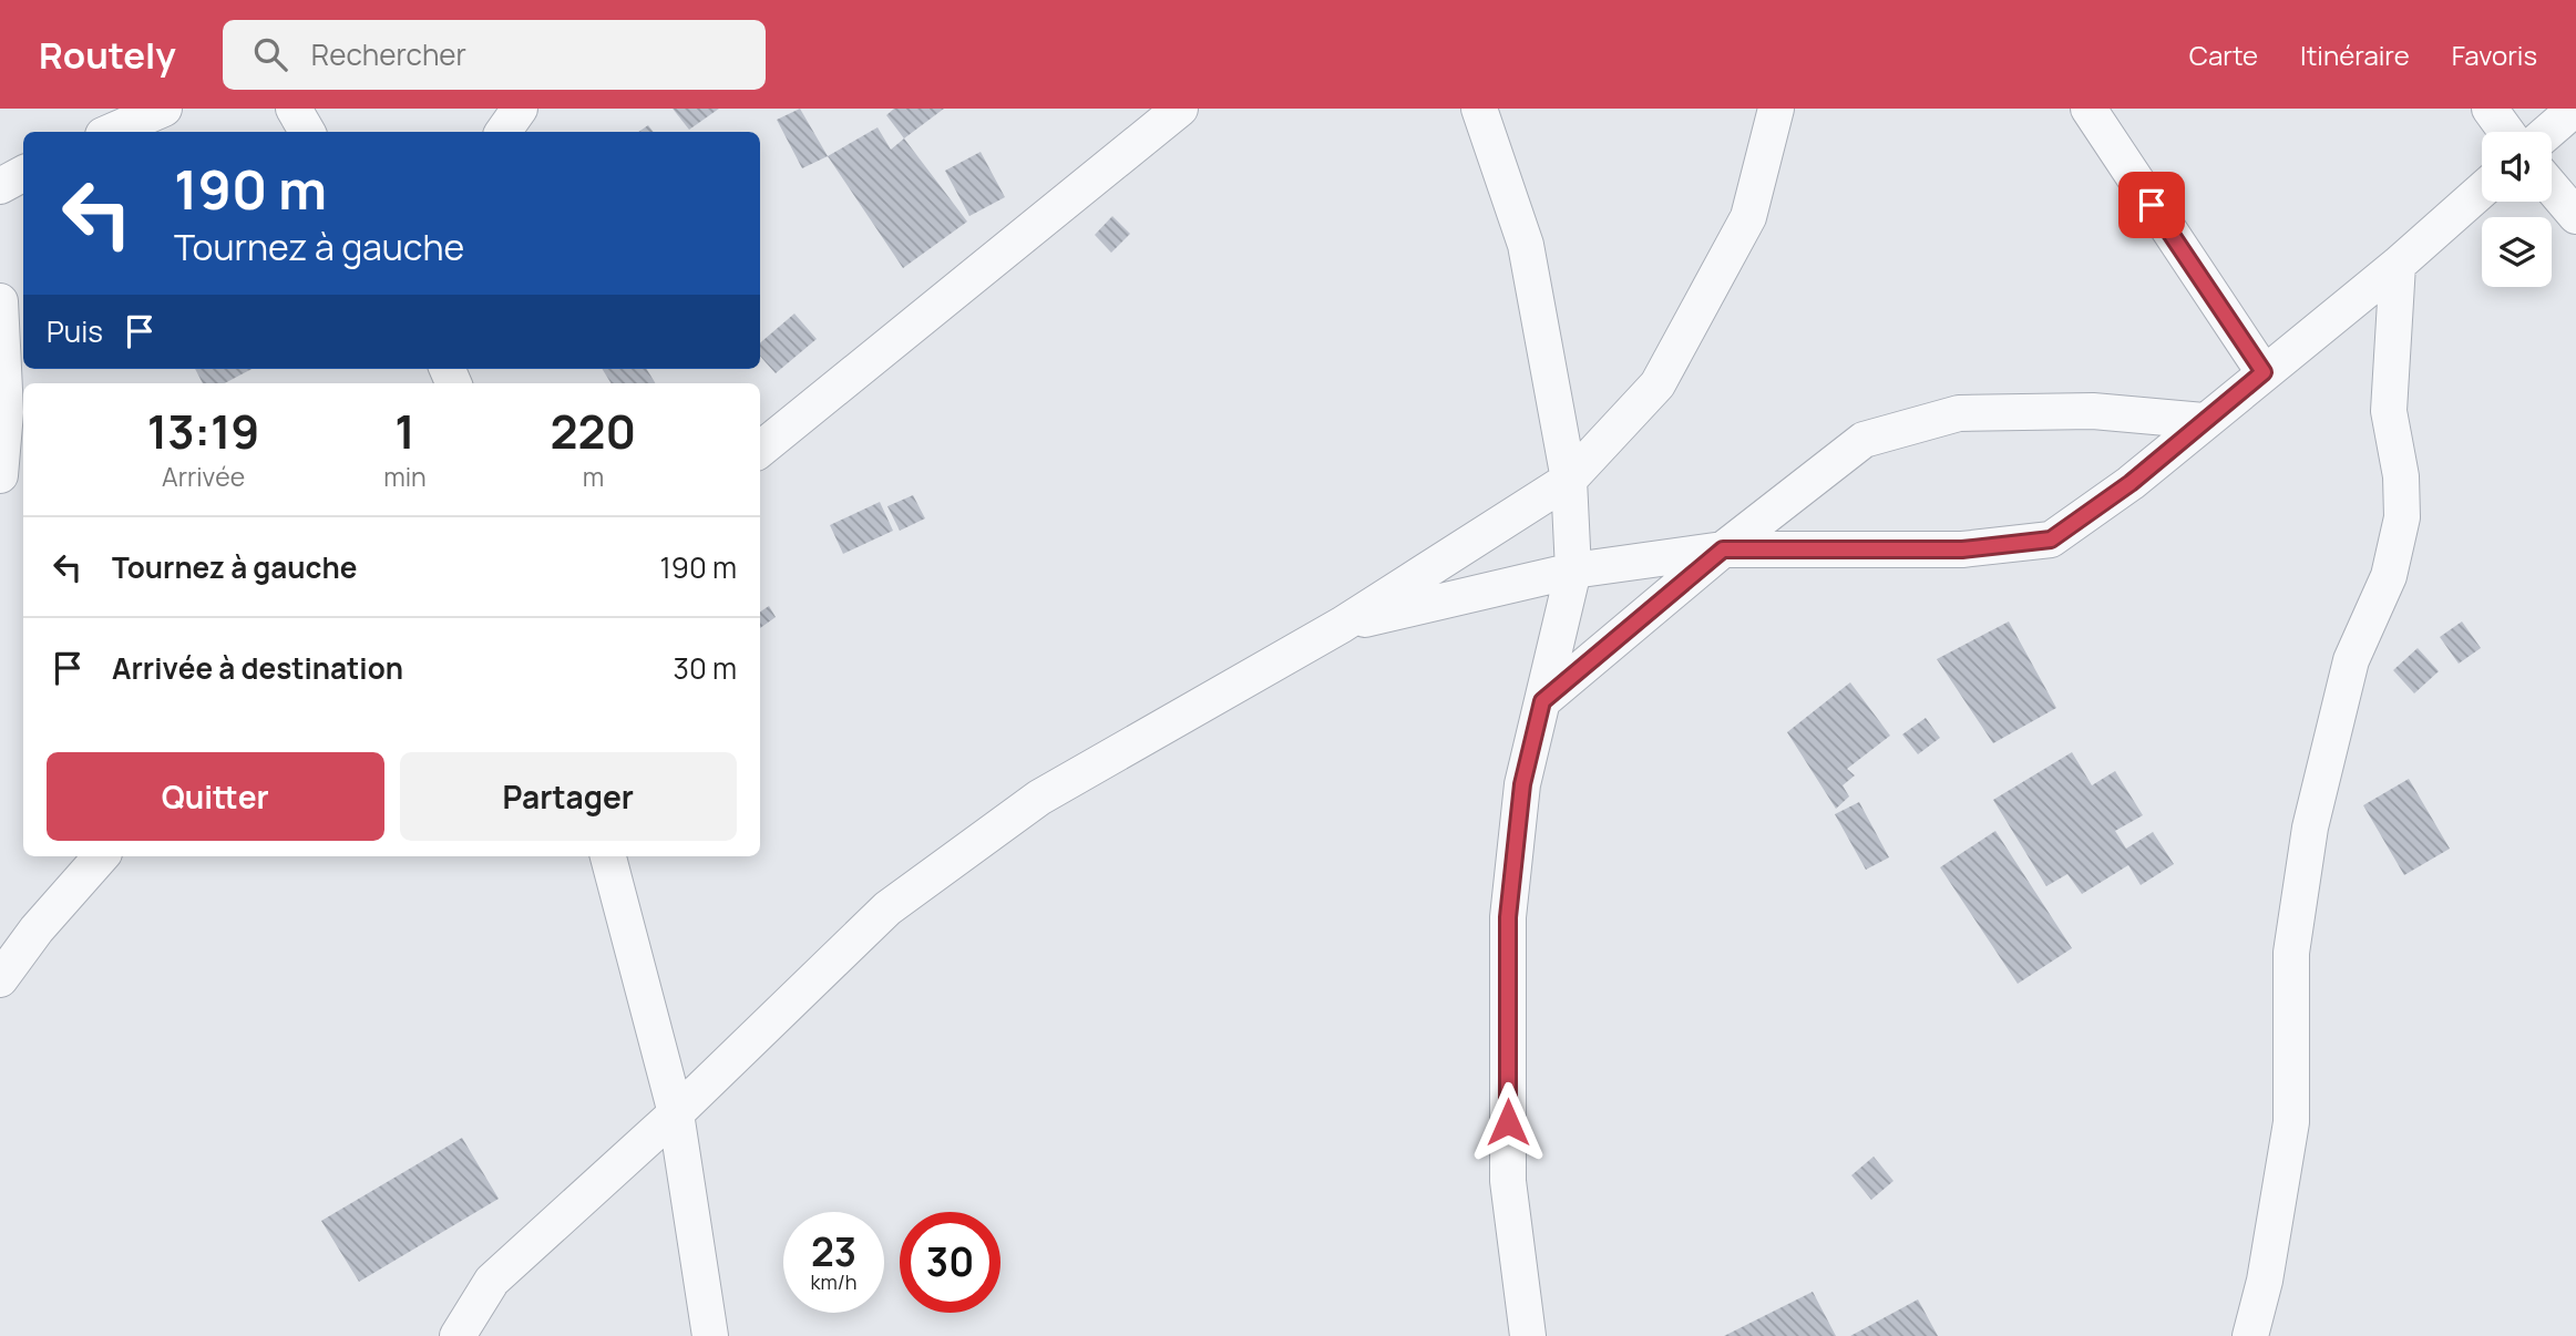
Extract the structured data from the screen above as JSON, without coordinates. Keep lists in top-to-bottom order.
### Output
{
  "page": {
    "header": "Routely",
    "search": "Rechercher",
    "nav": ["Carte", "Itinéraire", "Favoris"],
    "turn": ["190 m", "Tournez à gauche"],
    "then": "Puis",
    "eta": [
      "13:19",
      "Arrivée",
      "1",
      "min",
      "220",
      "m"
    ],
    "list": [
      {
        "name": "Tournez à gauche",
        "value": "190 m"
      },
      {
        "name": "Arrivée à destination",
        "value": "30 m"
      }
    ],
    "buttons": ["Quitter", "Partager"],
    "speed": "23 km/h",
    "limit": "30"
  }
}
